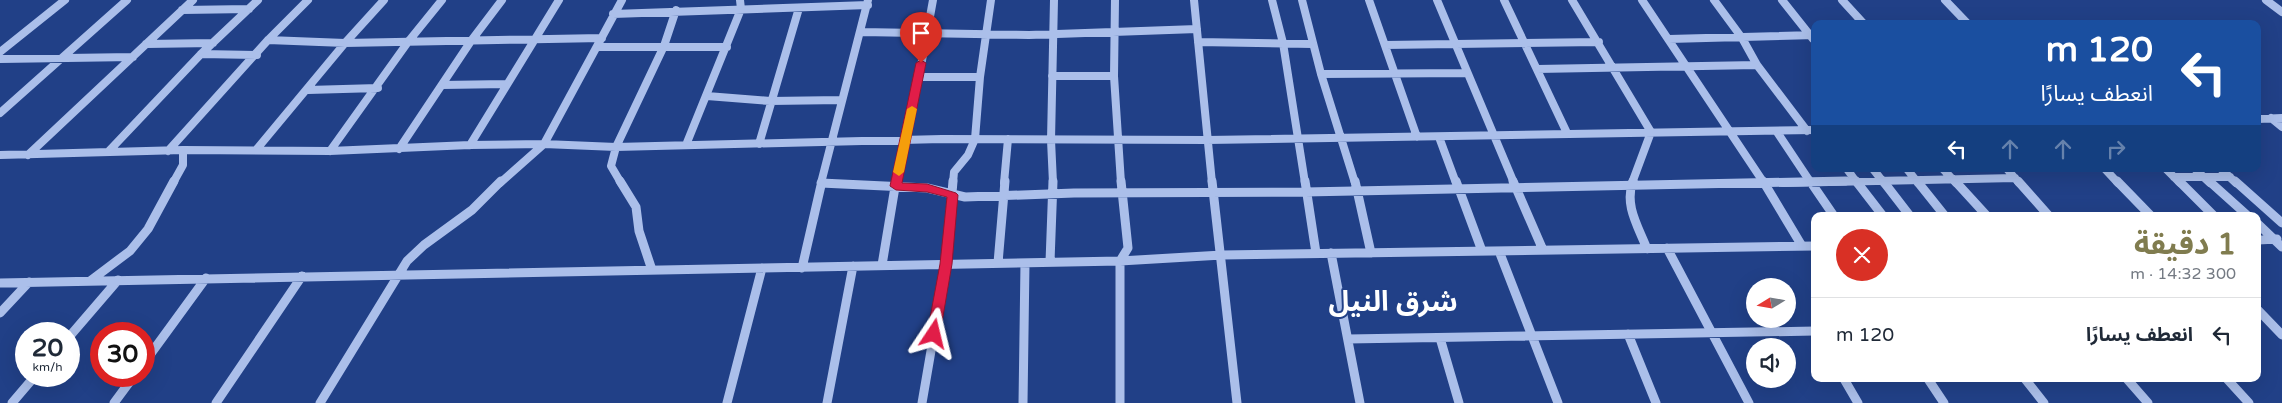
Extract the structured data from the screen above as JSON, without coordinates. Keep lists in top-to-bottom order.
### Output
{
  "districts": ["شرق النيل"],
  "north": "left",
  "page": {
    "turn": ["120 m", "انعطف يسارًا"],
    "heading": ["1 دقيقة", "300 m · 14:32"],
    "list": [
      {
        "name": "انعطف يسارًا",
        "value": "120 m"
      }
    ],
    "speed": "20 km/h",
    "limit": "30"
  }
}
